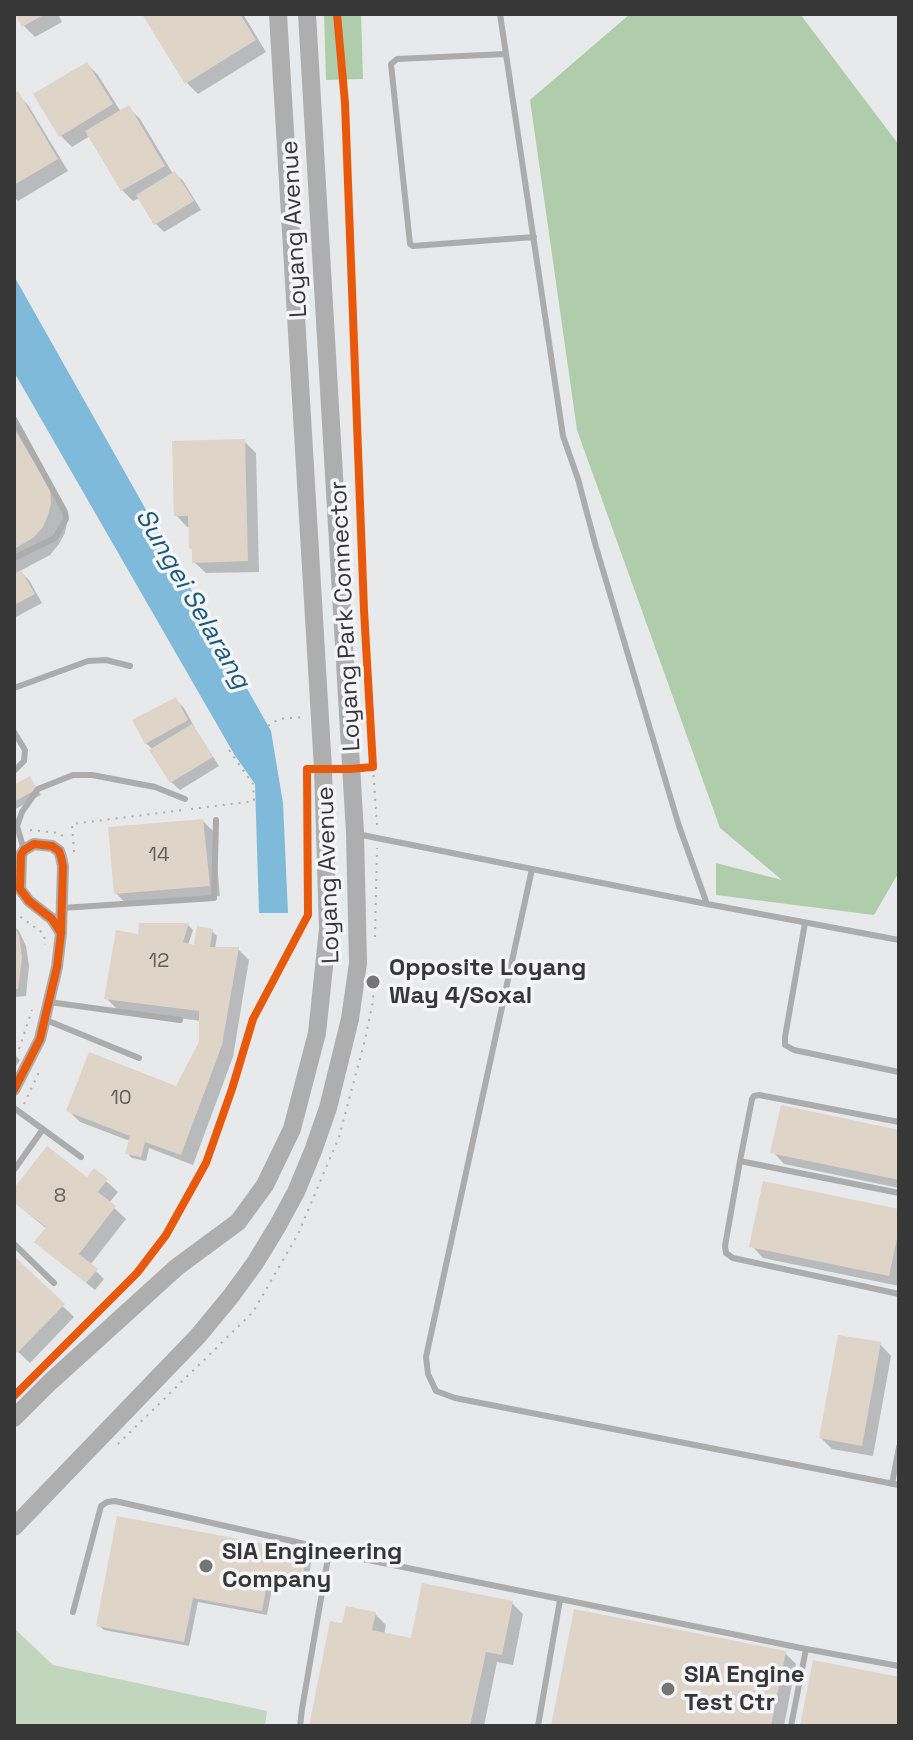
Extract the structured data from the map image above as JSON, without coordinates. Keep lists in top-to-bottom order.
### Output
{
  "streets": {
    "main road": ["Loyang Avenue"],
    "cycle path": ["Loyang Park Connector"]
  },
  "crossings": [
    ["Loyang Avenue", "Loyang Park Connector"]
  ],
  "water": ["Sungei Selarang"],
  "places": ["Opposite Loyang Way 4/Soxal", "SIA Engineering Company", "SIA Engine Test Ctr"],
  "house_numbers": [
    "14",
    "12",
    "10",
    "8"
  ]
}
